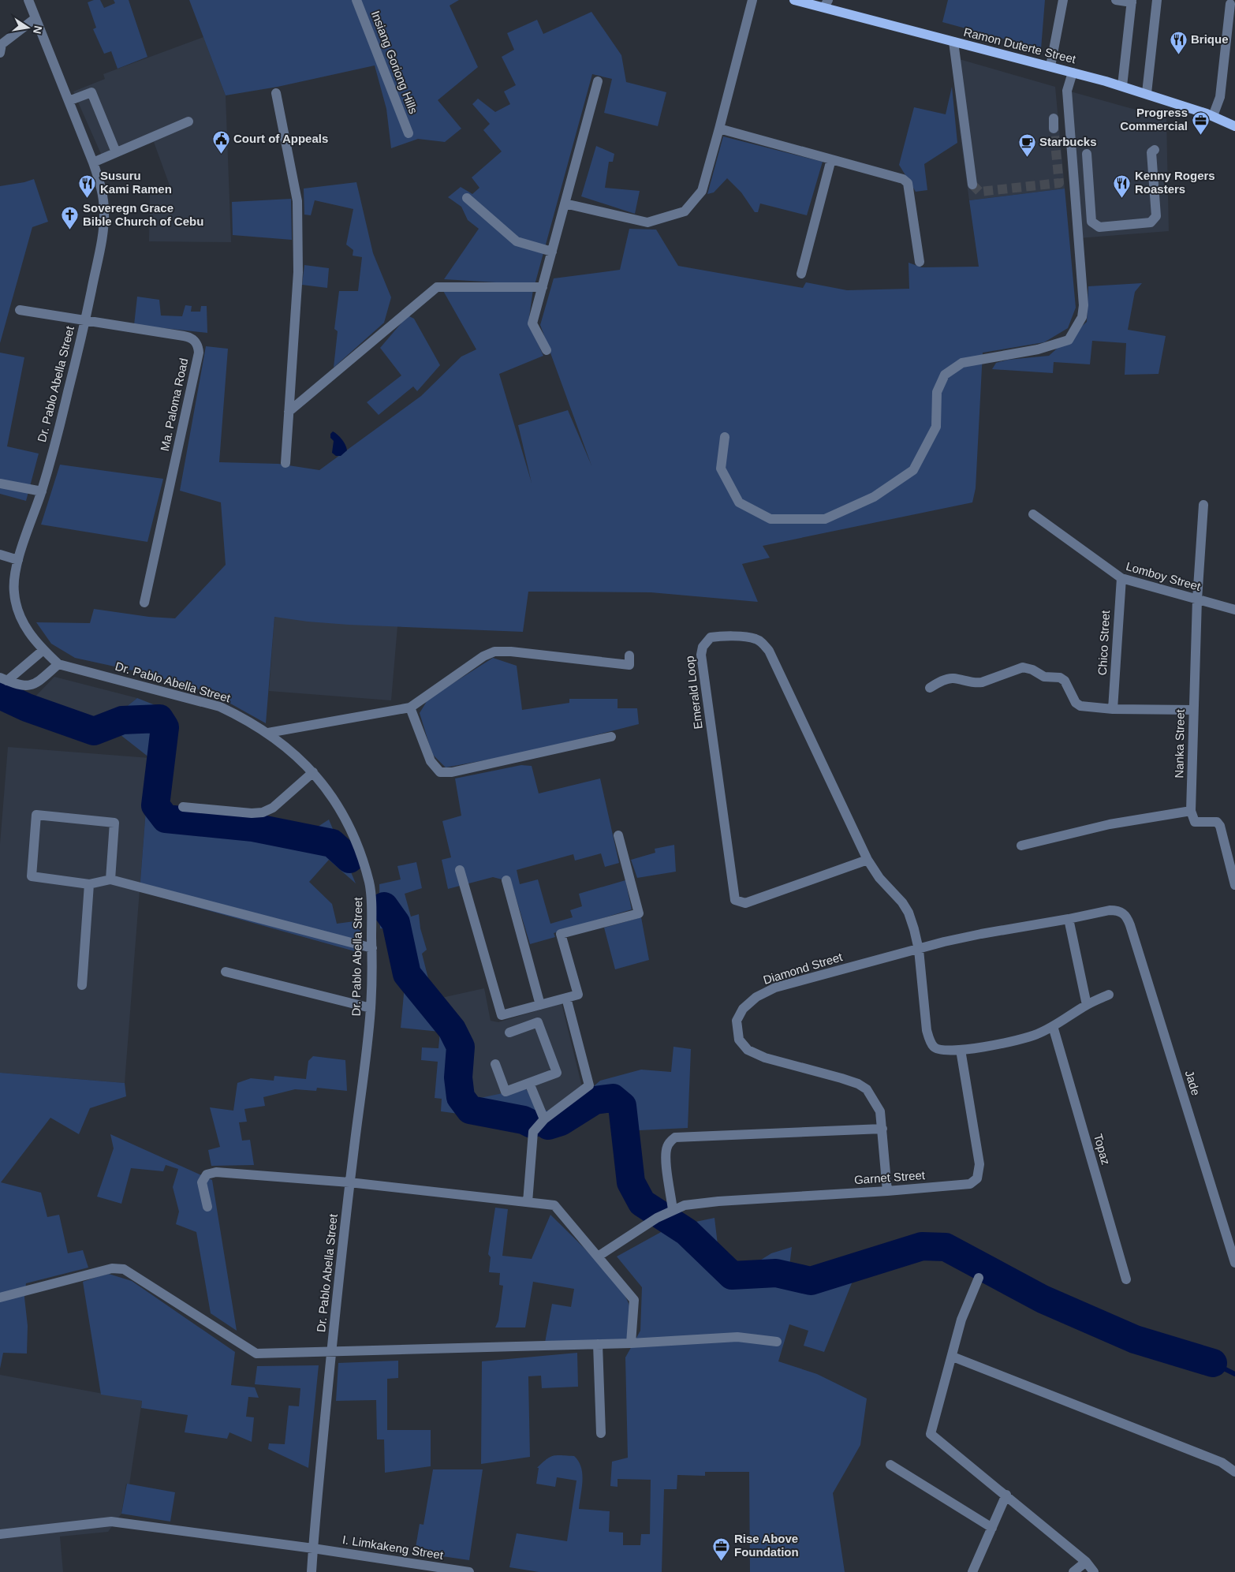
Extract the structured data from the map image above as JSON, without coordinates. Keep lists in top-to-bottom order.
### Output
{
  "streets": {
    "main road": ["Ramon Duterte Street"],
    "street": [
      "Insiang Goriong Hills",
      "Dr. Pablo Abella Street",
      "Ma. Paloma Road",
      "Lomboy Street",
      "Chico Street",
      "Emerald Loop",
      "Nanka Street",
      "Diamond Street",
      "Jade",
      "Topaz",
      "Garnet Street",
      "I. Limkakeng Street"
    ]
  },
  "crossings": [
    ["Dr. Pablo Abella Street", "Ma. Paloma Road"],
    ["Dr. Pablo Abella Street", "I. Limkakeng Street"],
    ["Lomboy Street", "Chico Street"],
    ["Lomboy Street", "Nanka Street"],
    ["Emerald Loop", "Diamond Street"],
    ["Emerald Loop", "Topaz"],
    ["Emerald Loop", "Garnet Street"],
    ["Diamond Street", "Jade"],
    ["Diamond Street", "Garnet Street"]
  ],
  "places": {
    "restaurant": ["Brique", "Susuru Kami Ramen", "Kenny Rogers Roasters"],
    "office": ["Progress Commercial", "Rise Above Foundation"],
    "public building": ["Court of Appeals"],
    "cafe": ["Starbucks"],
    "church": ["Soveregn Grace Bible Church of Cebu"]
  },
  "north": "right"
}
